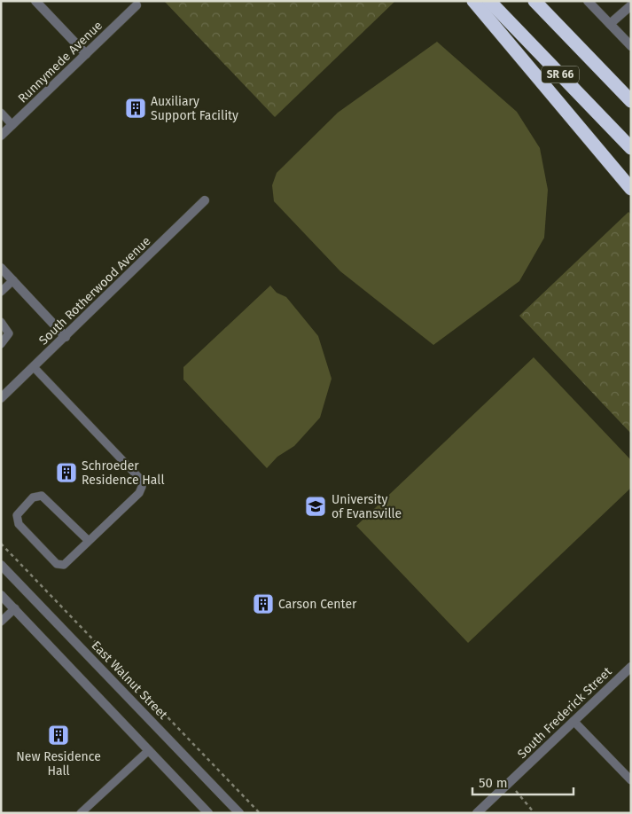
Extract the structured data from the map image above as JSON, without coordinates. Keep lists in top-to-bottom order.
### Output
{
  "streets": {
    "highway": ["SR 66"],
    "street": [
      "Runnymede Avenue",
      "South Rotherwood Avenue",
      "East Walnut Street",
      "South Frederick Street"
    ]
  },
  "places": {
    "building": [
      "Auxiliary Support Facility",
      "Schroeder Residence Hall",
      "Carson Center",
      "New Residence Hall"
    ],
    "school or university": ["University of Evansville"]
  },
  "scale_bar": "50 m"
}
